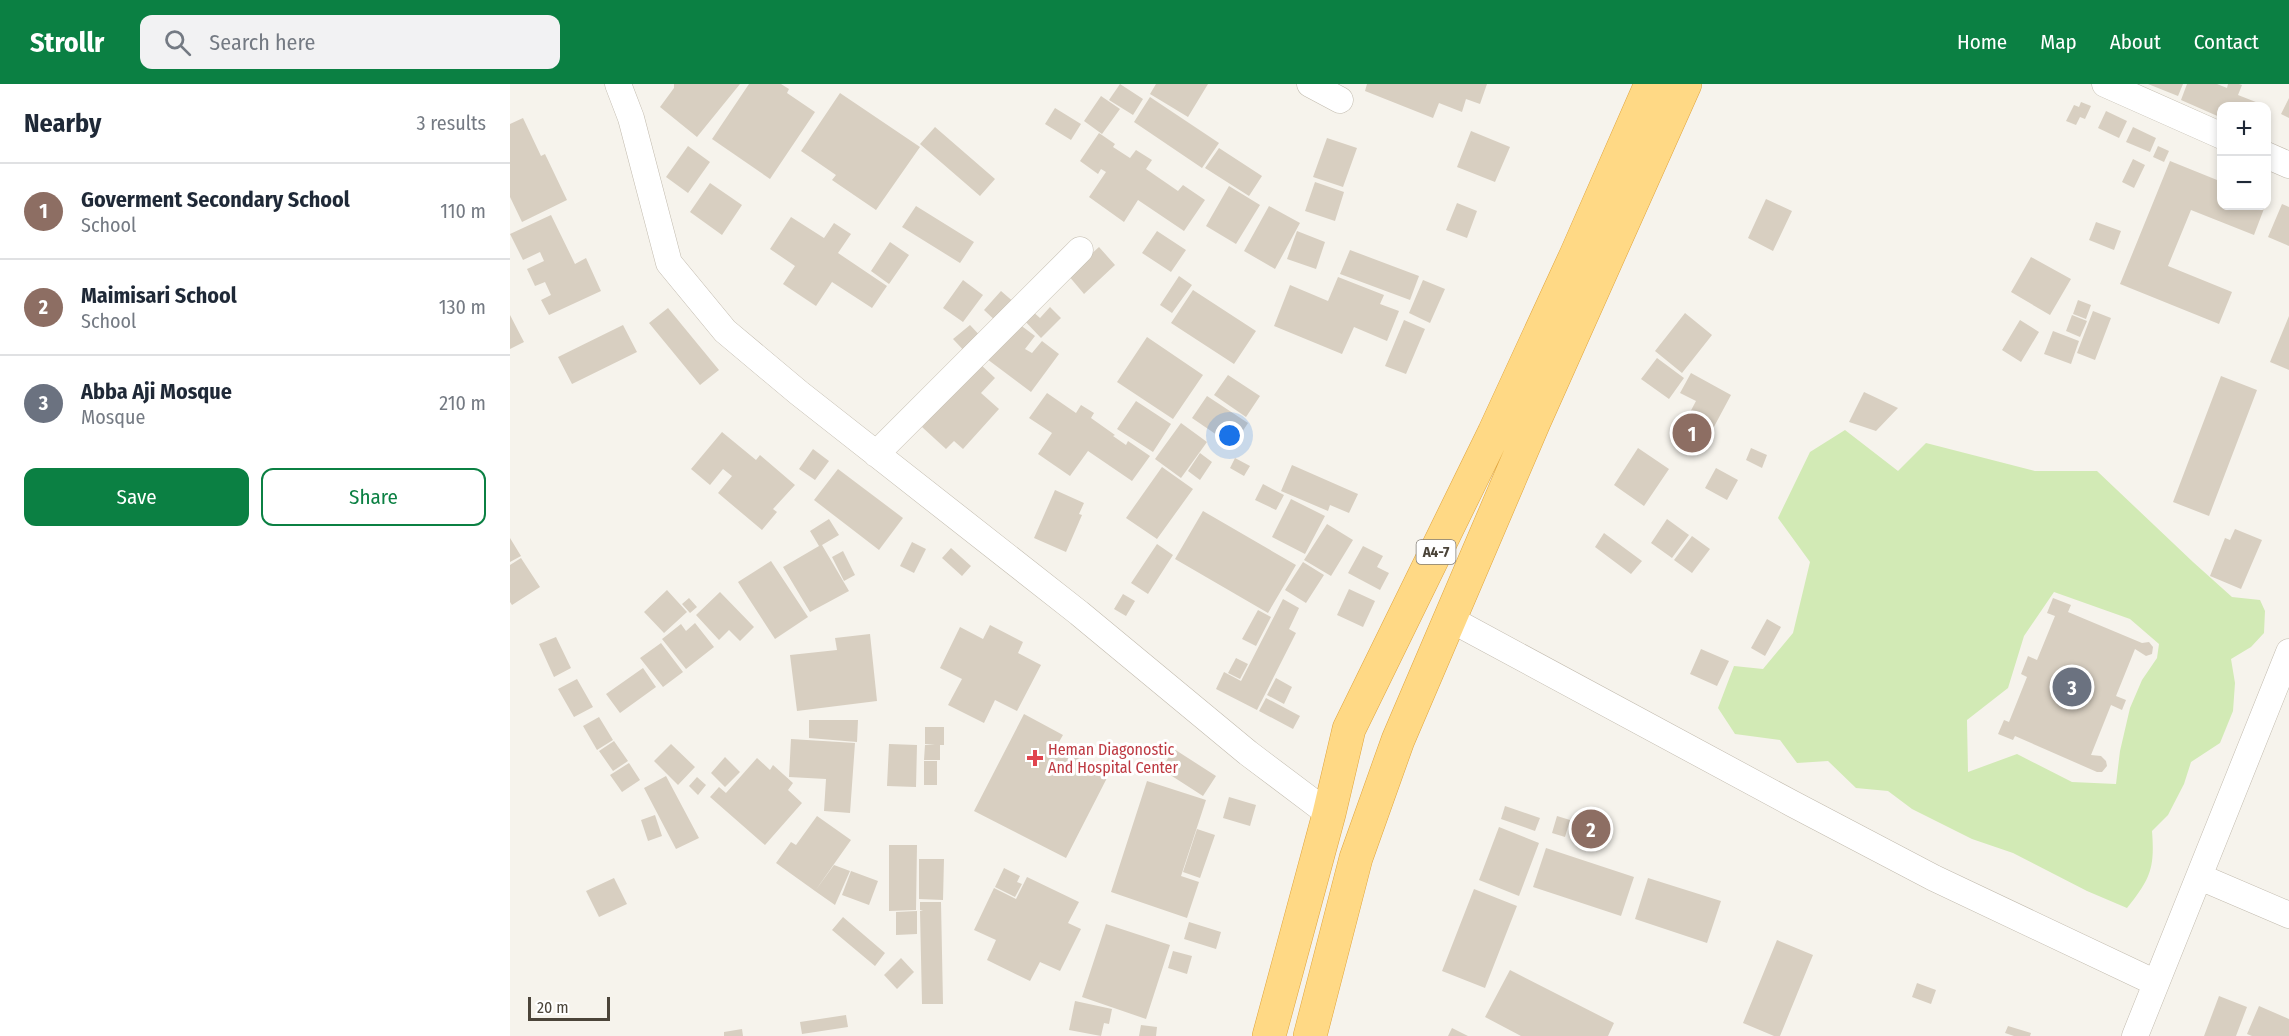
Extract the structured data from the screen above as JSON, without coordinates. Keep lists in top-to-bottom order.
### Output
{
  "streets": {
    "highway": ["A4-7"]
  },
  "places": {
    "health": ["Heman Diagonostic And Hospital Center"]
  },
  "scale_bar": "20 m",
  "page": {
    "header": "Strollr",
    "search": "Search here",
    "nav": [
      "Home",
      "Map",
      "About",
      "Contact"
    ],
    "heading": ["Nearby", "3 results"],
    "map_buttons": ["+", "−"],
    "list": [
      {
        "mark": "1",
        "name": "Goverment Secondary School",
        "note": "School",
        "value": "110 m"
      },
      {
        "mark": "2",
        "name": "Maimisari School",
        "note": "School",
        "value": "130 m"
      },
      {
        "mark": "3",
        "name": "Abba Aji Mosque",
        "note": "Mosque",
        "value": "210 m"
      }
    ],
    "pins": ["1", "3", "2"],
    "buttons": ["Save", "Share"],
    "scale": "20 m"
  }
}
